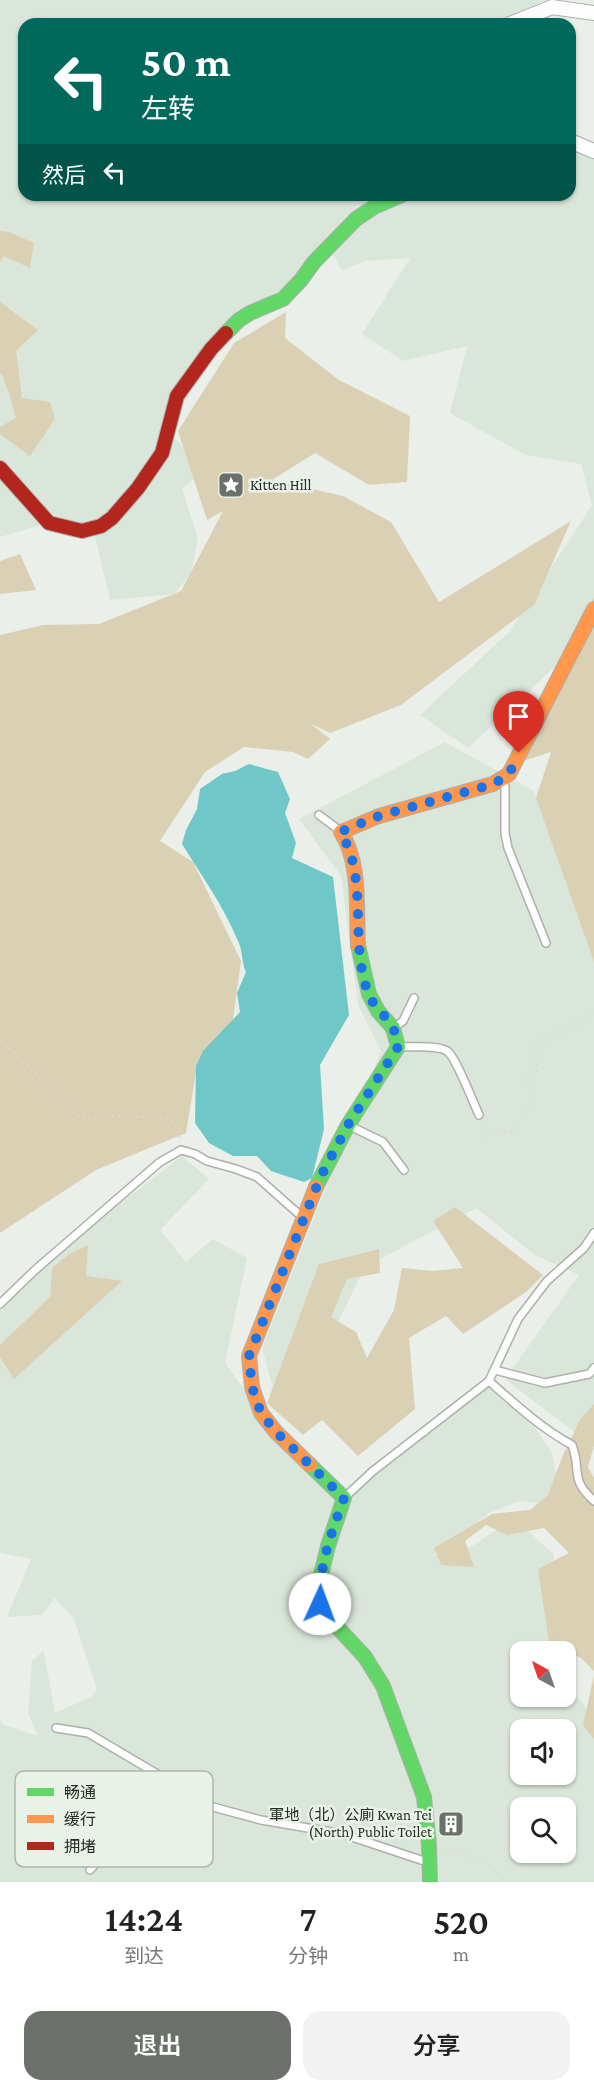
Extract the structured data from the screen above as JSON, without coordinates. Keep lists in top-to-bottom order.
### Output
{
  "places": {
    "place": ["Kitten Hill"],
    "building": ["軍地（北）公廁 Kwan Tei (North) Public Toilet"]
  },
  "legend": ["畅通", "缓行", "拥堵"],
  "north": "top left",
  "page": {
    "turn": ["50 m", "左转"],
    "then": "然后",
    "eta": [
      "14:24",
      "到达",
      "7",
      "分钟",
      "520",
      "m"
    ],
    "buttons": ["退出", "分享"]
  }
}
